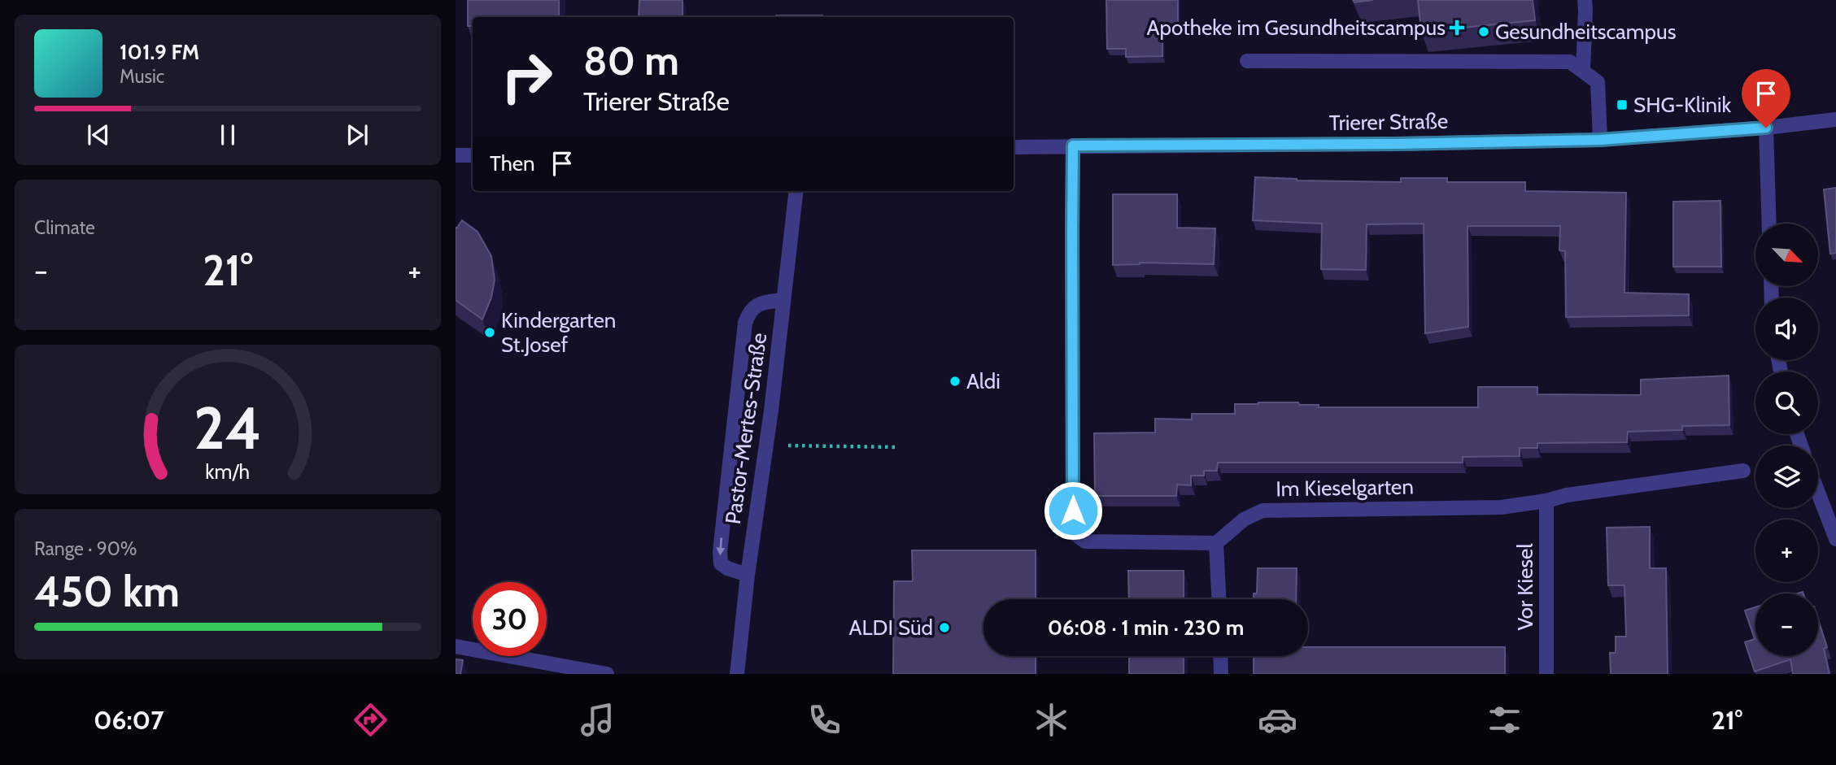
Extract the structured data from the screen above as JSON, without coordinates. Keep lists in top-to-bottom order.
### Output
{
  "streets": {
    "street": [
      "Trierer Straße",
      "Pastor-Mertes-Straße",
      "Im Kieselgarten",
      "Vor Kiesel"
    ]
  },
  "crossings": [
    ["Im Kieselgarten", "Vor Kiesel"]
  ],
  "places": {
    "health": ["Apotheke im Gesundheitscampus"],
    "other": [
      "Gesundheitscampus",
      "Kindergarten St.Josef",
      "Aldi",
      "ALDI Süd"
    ],
    "transit": ["SHG-Klinik"]
  },
  "north": "bottom right",
  "page": {
    "turn": ["80 m", "Trierer Straße"],
    "song": ["101.9 FM", "Music"],
    "then": "Then",
    "tile": [
      "Climate",
      ["Range · 90%", "450 km"]
    ],
    "map_buttons": ["+", "−"],
    "heat": ["−", "21°", "+"],
    "limit": "30",
    "trip": "06:08 · 1 min · 230 m",
    "tabs": ["06:07", "21°"],
    "gauge": ["24", "km/h"]
  }
}
